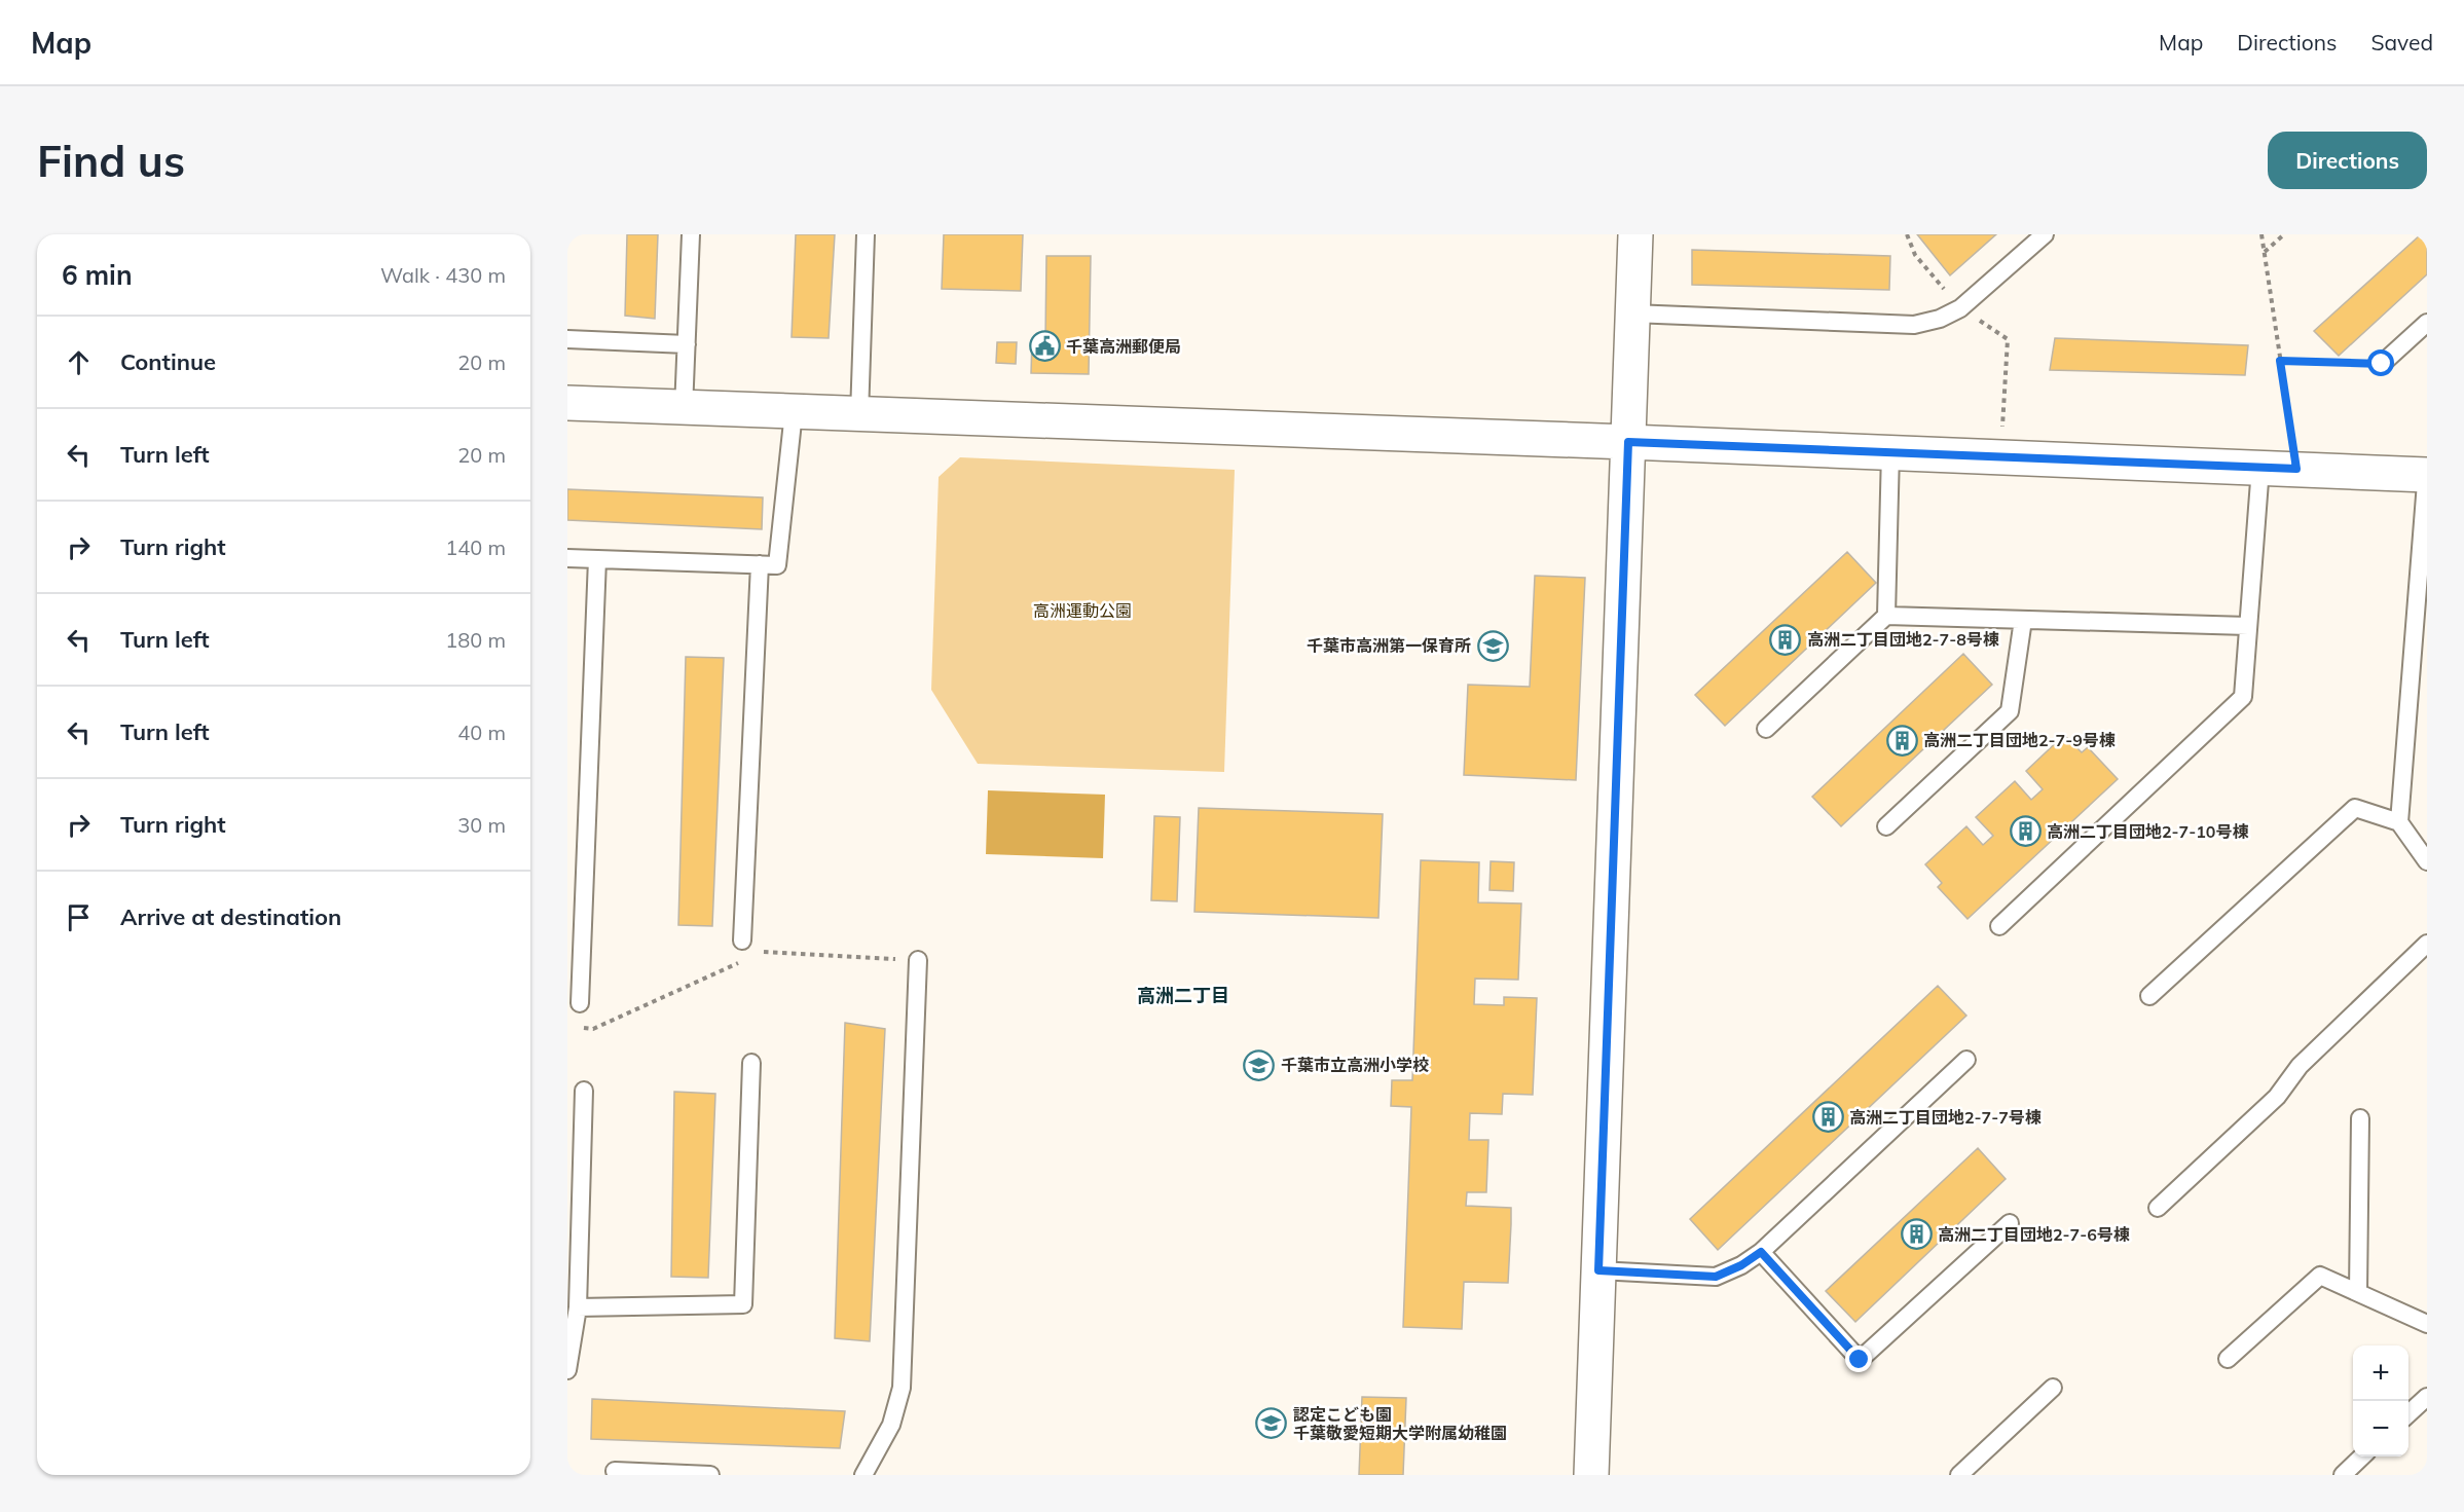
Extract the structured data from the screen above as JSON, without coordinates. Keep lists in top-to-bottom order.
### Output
{
  "districts": ["高洲二丁目"],
  "parks": ["高洲運動公園"],
  "places": {
    "public building": ["千葉高洲郵便局"],
    "building": [
      "高洲二丁目団地2-7-8号棟",
      "高洲二丁目団地2-7-9号棟",
      "高洲二丁目団地2-7-10号棟",
      "高洲二丁目団地2-7-7号棟",
      "高洲二丁目団地2-7-6号棟"
    ],
    "school or university": ["千葉市高洲第一保育所", "千葉市立高洲小学校", "認定こども園 千葉敬愛短期大学附属幼稚園"]
  },
  "page": {
    "header": "Map",
    "nav": ["Map", "Directions", "Saved"],
    "buttons": "Directions",
    "title": "Find us",
    "heading": ["6 min", "Walk · 430 m"],
    "list": [
      ["Continue", "20 m"],
      ["Turn left", "20 m"],
      ["Turn right", "140 m"],
      ["Turn left", "180 m"],
      ["Turn left", "40 m"],
      ["Turn right", "30 m"],
      "Arrive at destination"
    ],
    "map_buttons": ["+", "−"]
  }
}
